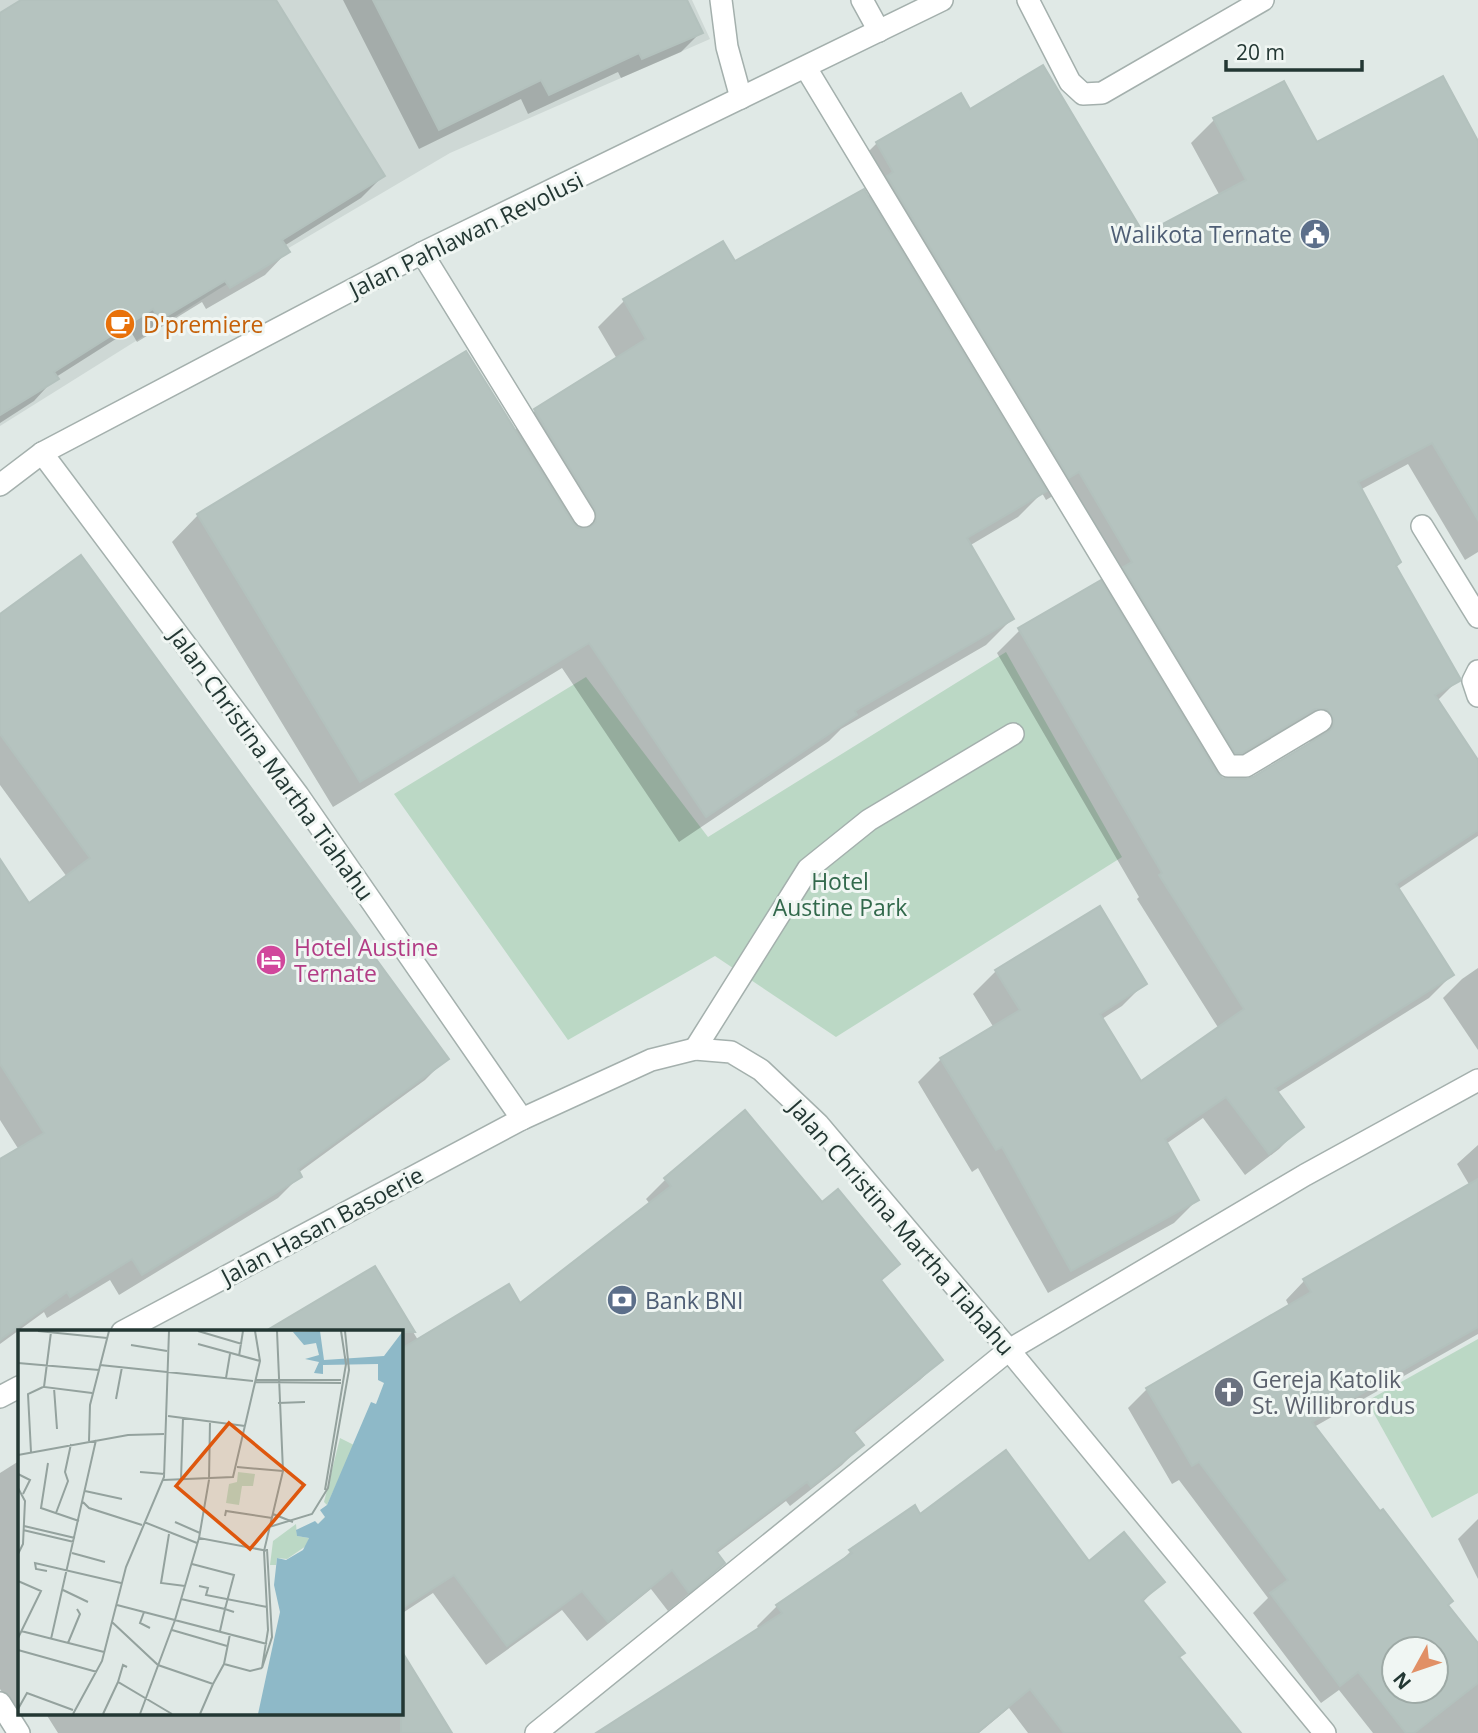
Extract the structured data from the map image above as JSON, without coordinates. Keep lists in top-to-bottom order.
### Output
{
  "streets": {
    "street": ["Jalan Pahlawan Revolusi", "Jalan Christina Martha Tiahahu", "Jalan Hasan Basoerie"]
  },
  "crossings": [
    ["Jalan Pahlawan Revolusi", "Jalan Christina Martha Tiahahu"],
    ["Jalan Christina Martha Tiahahu", "Jalan Hasan Basoerie"]
  ],
  "parks": ["Hotel Austine Park"],
  "places": {
    "public building": ["Walikota Ternate"],
    "cafe": ["D'premiere"],
    "hotel": ["Hotel Austine Ternate"],
    "bank": ["Bank BNI"],
    "church": ["Gereja Katolik St. Willibrordus"]
  },
  "scale_bar": "20 m",
  "north": "bottom left"
}
